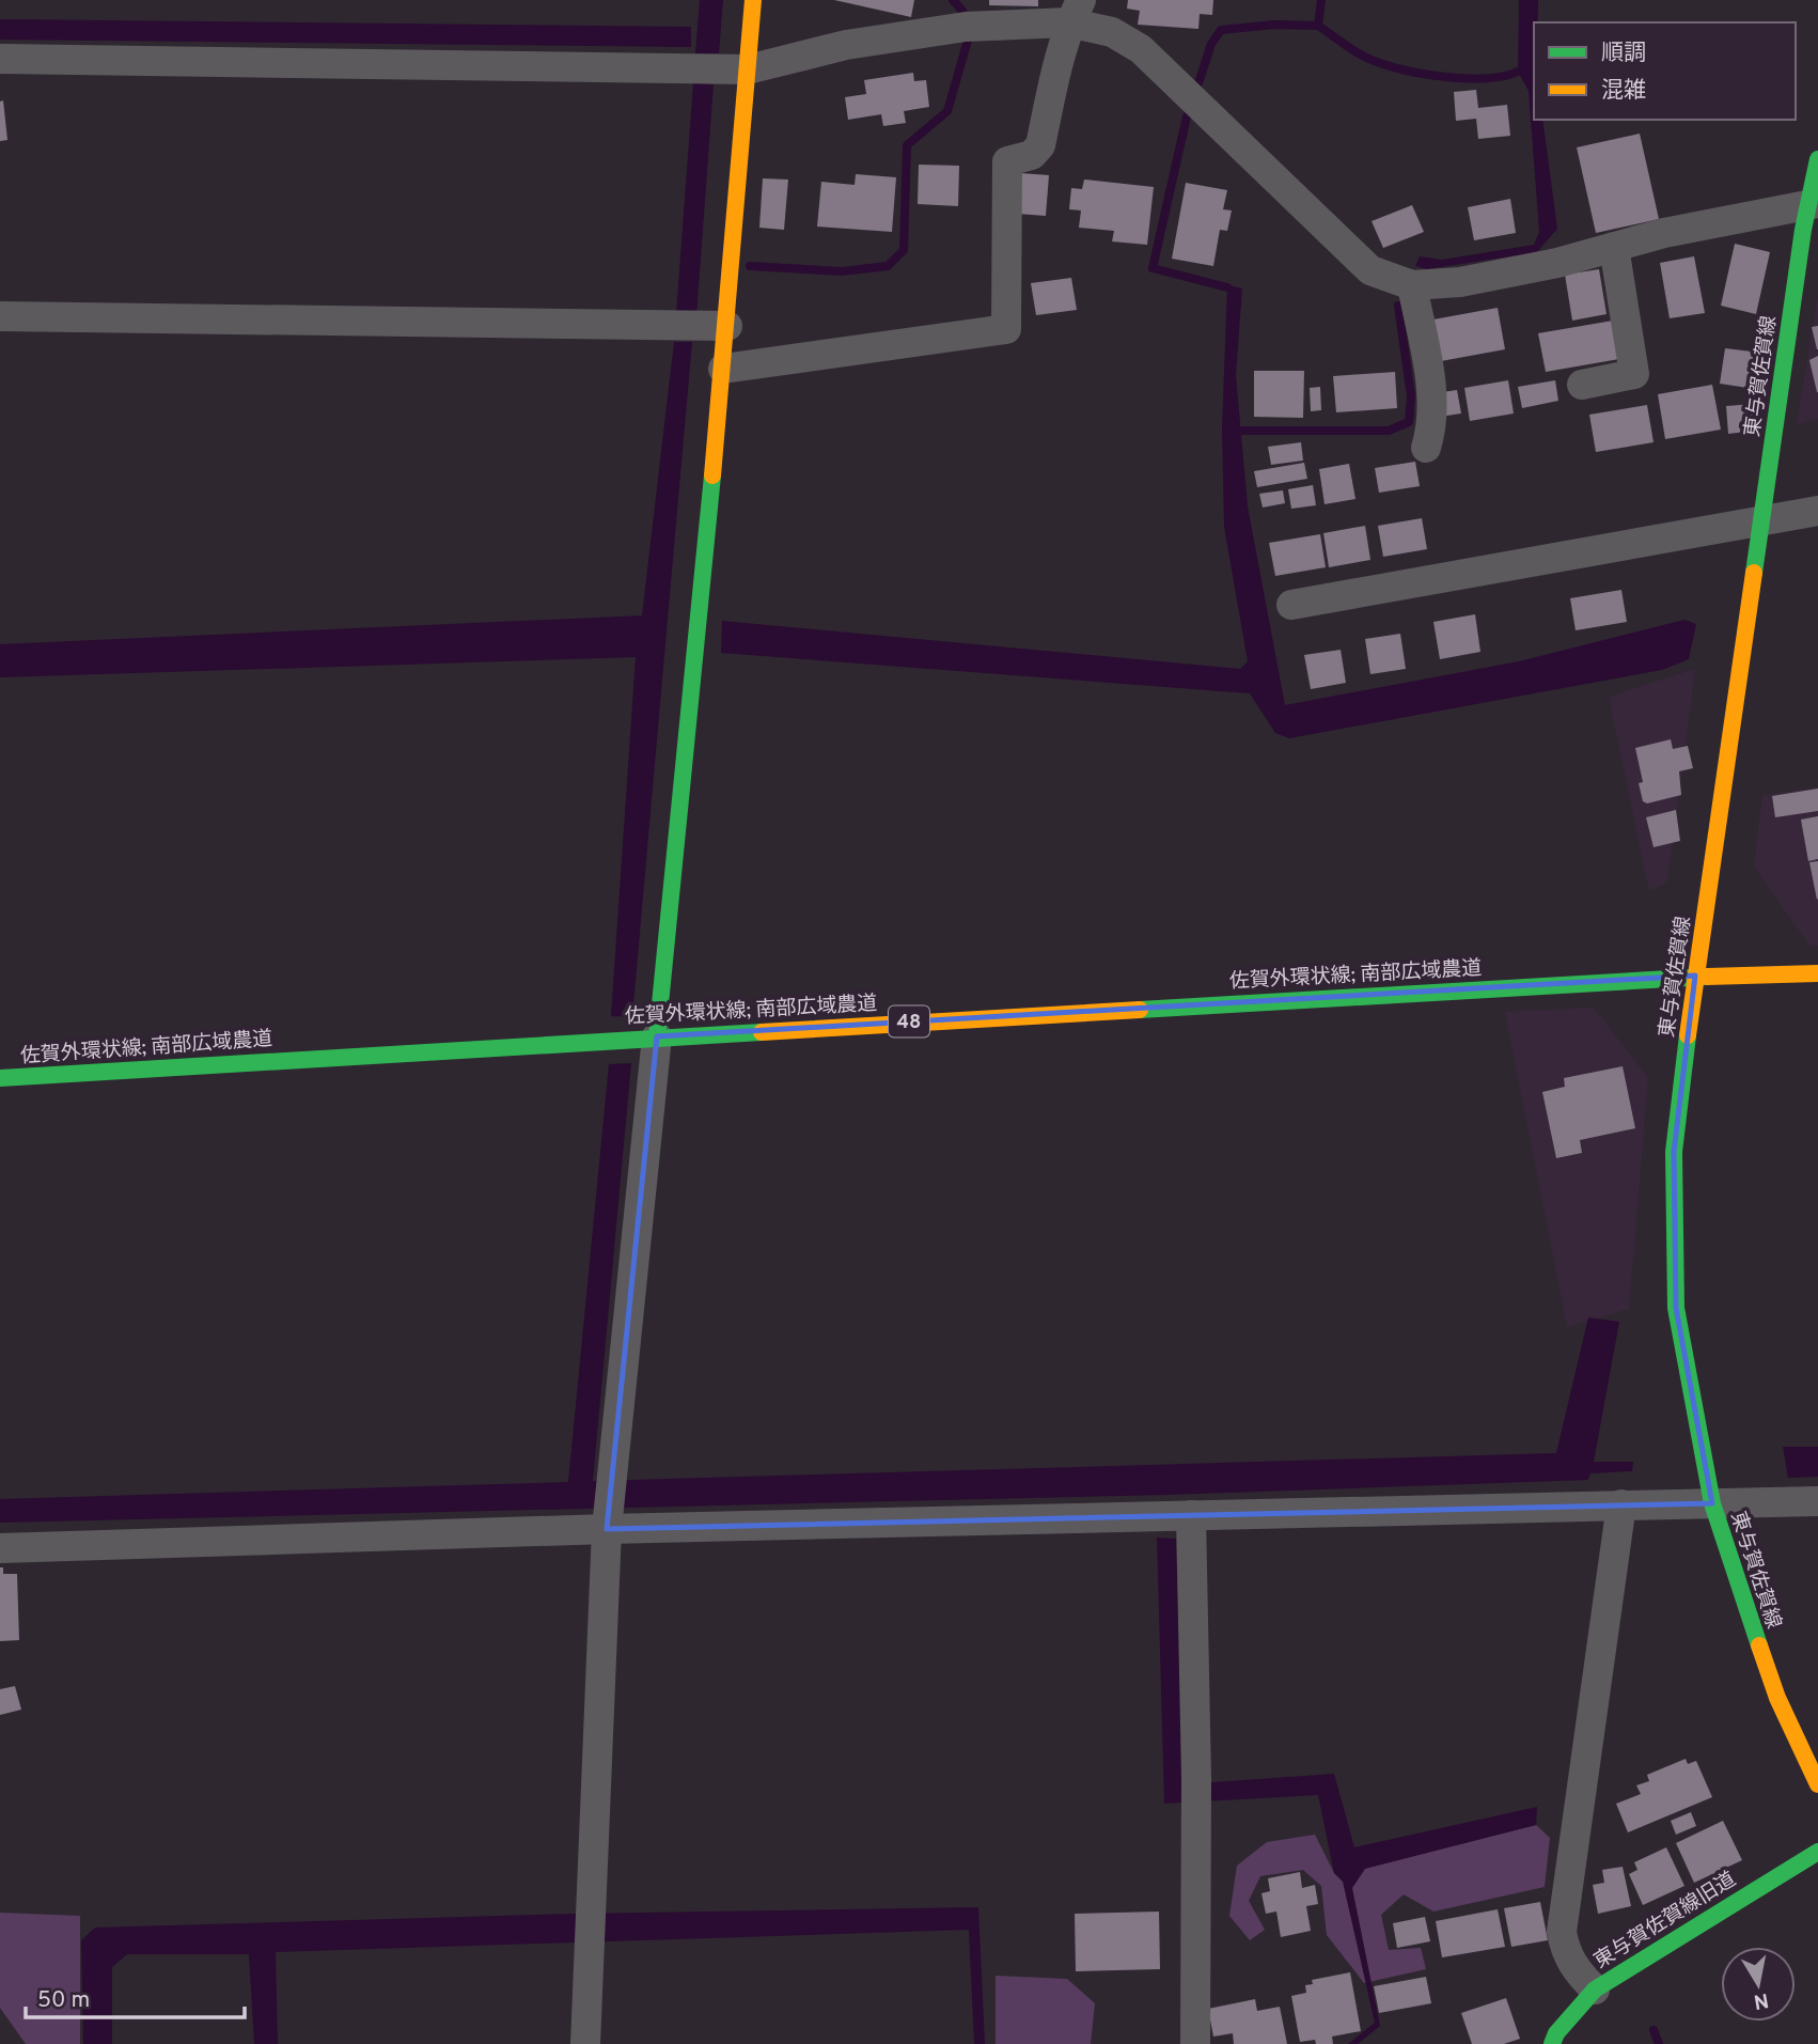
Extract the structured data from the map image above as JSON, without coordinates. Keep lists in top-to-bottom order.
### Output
{
  "streets": {
    "main road": [
      "東与賀佐賀線",
      "佐賀外環状線; 南部広域農道",
      "48",
      "東与賀佐賀線旧道"
    ]
  },
  "crossings": [
    ["東与賀佐賀線", "佐賀外環状線; 南部広域農道"]
  ],
  "legend": ["順調", "混雑"],
  "scale_bar": "50 m",
  "north": "bottom"
}
